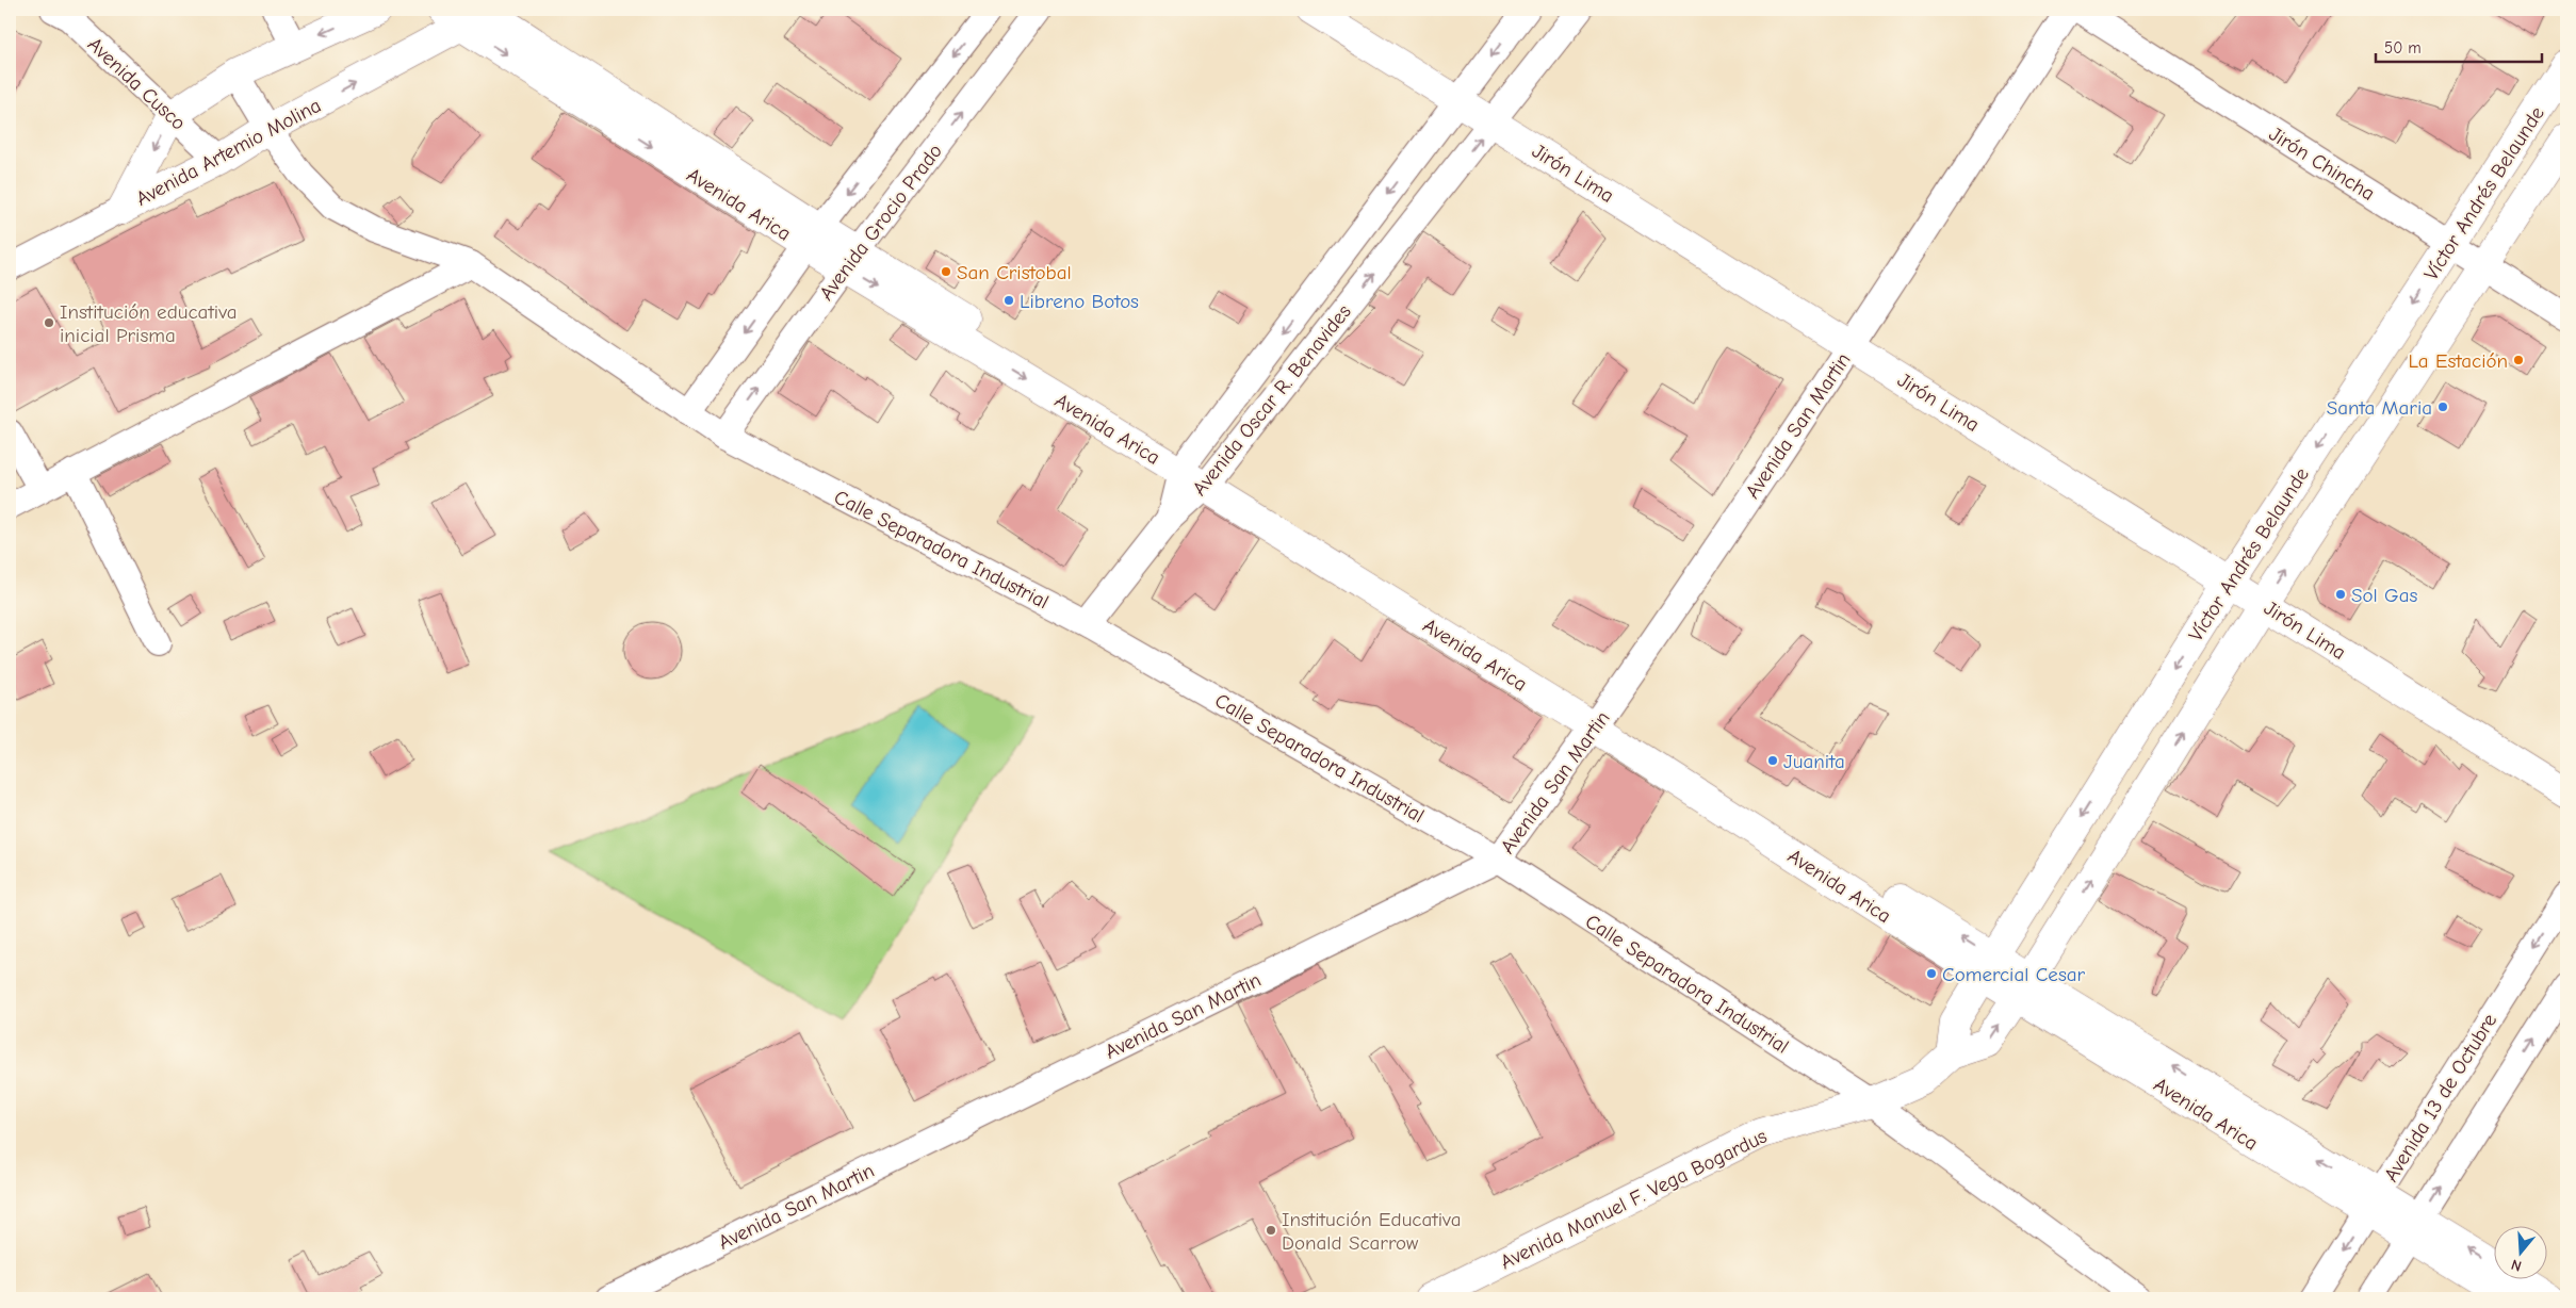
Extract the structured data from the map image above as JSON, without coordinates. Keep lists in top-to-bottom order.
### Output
{
  "streets": {
    "street": [
      "Avenida Cusco",
      "Avenida Artemio Molina",
      "Jirón Chincha",
      "Jirón Lima",
      "Víctor Andrés Belaunde",
      "Avenida Arica",
      "Avenida Grocio Prado",
      "Avenida Oscar R. Benavides",
      "Avenida San Martin",
      "Calle Separadora Industrial",
      "Avenida 13 de Octubre",
      "Avenida Manuel F. Vega Bogardus"
    ]
  },
  "crossings": [
    ["Avenida Cusco", "Avenida Artemio Molina"],
    ["Avenida Artemio Molina", "Avenida Arica"],
    ["Avenida Artemio Molina", "Calle Separadora Industrial"],
    ["Jirón Chincha", "Víctor Andrés Belaunde"],
    ["Jirón Lima", "Víctor Andrés Belaunde"],
    ["Jirón Lima", "Avenida Oscar R. Benavides"],
    ["Jirón Lima", "Avenida San Martin"],
    ["Víctor Andrés Belaunde", "Avenida Arica"],
    ["Víctor Andrés Belaunde", "Calle Separadora Industrial"],
    ["Víctor Andrés Belaunde", "Avenida Manuel F. Vega Bogardus"],
    ["Avenida Arica", "Avenida Grocio Prado"],
    ["Avenida Arica", "Avenida Oscar R. Benavides"],
    ["Avenida Arica", "Avenida San Martin"],
    ["Avenida Arica", "Avenida 13 de Octubre"],
    ["Avenida Grocio Prado", "Calle Separadora Industrial"],
    ["Avenida Oscar R. Benavides", "Calle Separadora Industrial"],
    ["Avenida San Martin", "Calle Separadora Industrial"],
    ["Calle Separadora Industrial", "Avenida Manuel F. Vega Bogardus"]
  ],
  "places": [
    "San Cristobal",
    "Libreno Botos",
    "Institución educativa inicial Prisma",
    "La Estación",
    "Santa Maria",
    "Sol Gas",
    "Juanita",
    "Comercial Cesar",
    "Institución Educativa Donald Scarrow"
  ],
  "scale_bar": "50 m",
  "north": "bottom"
}
